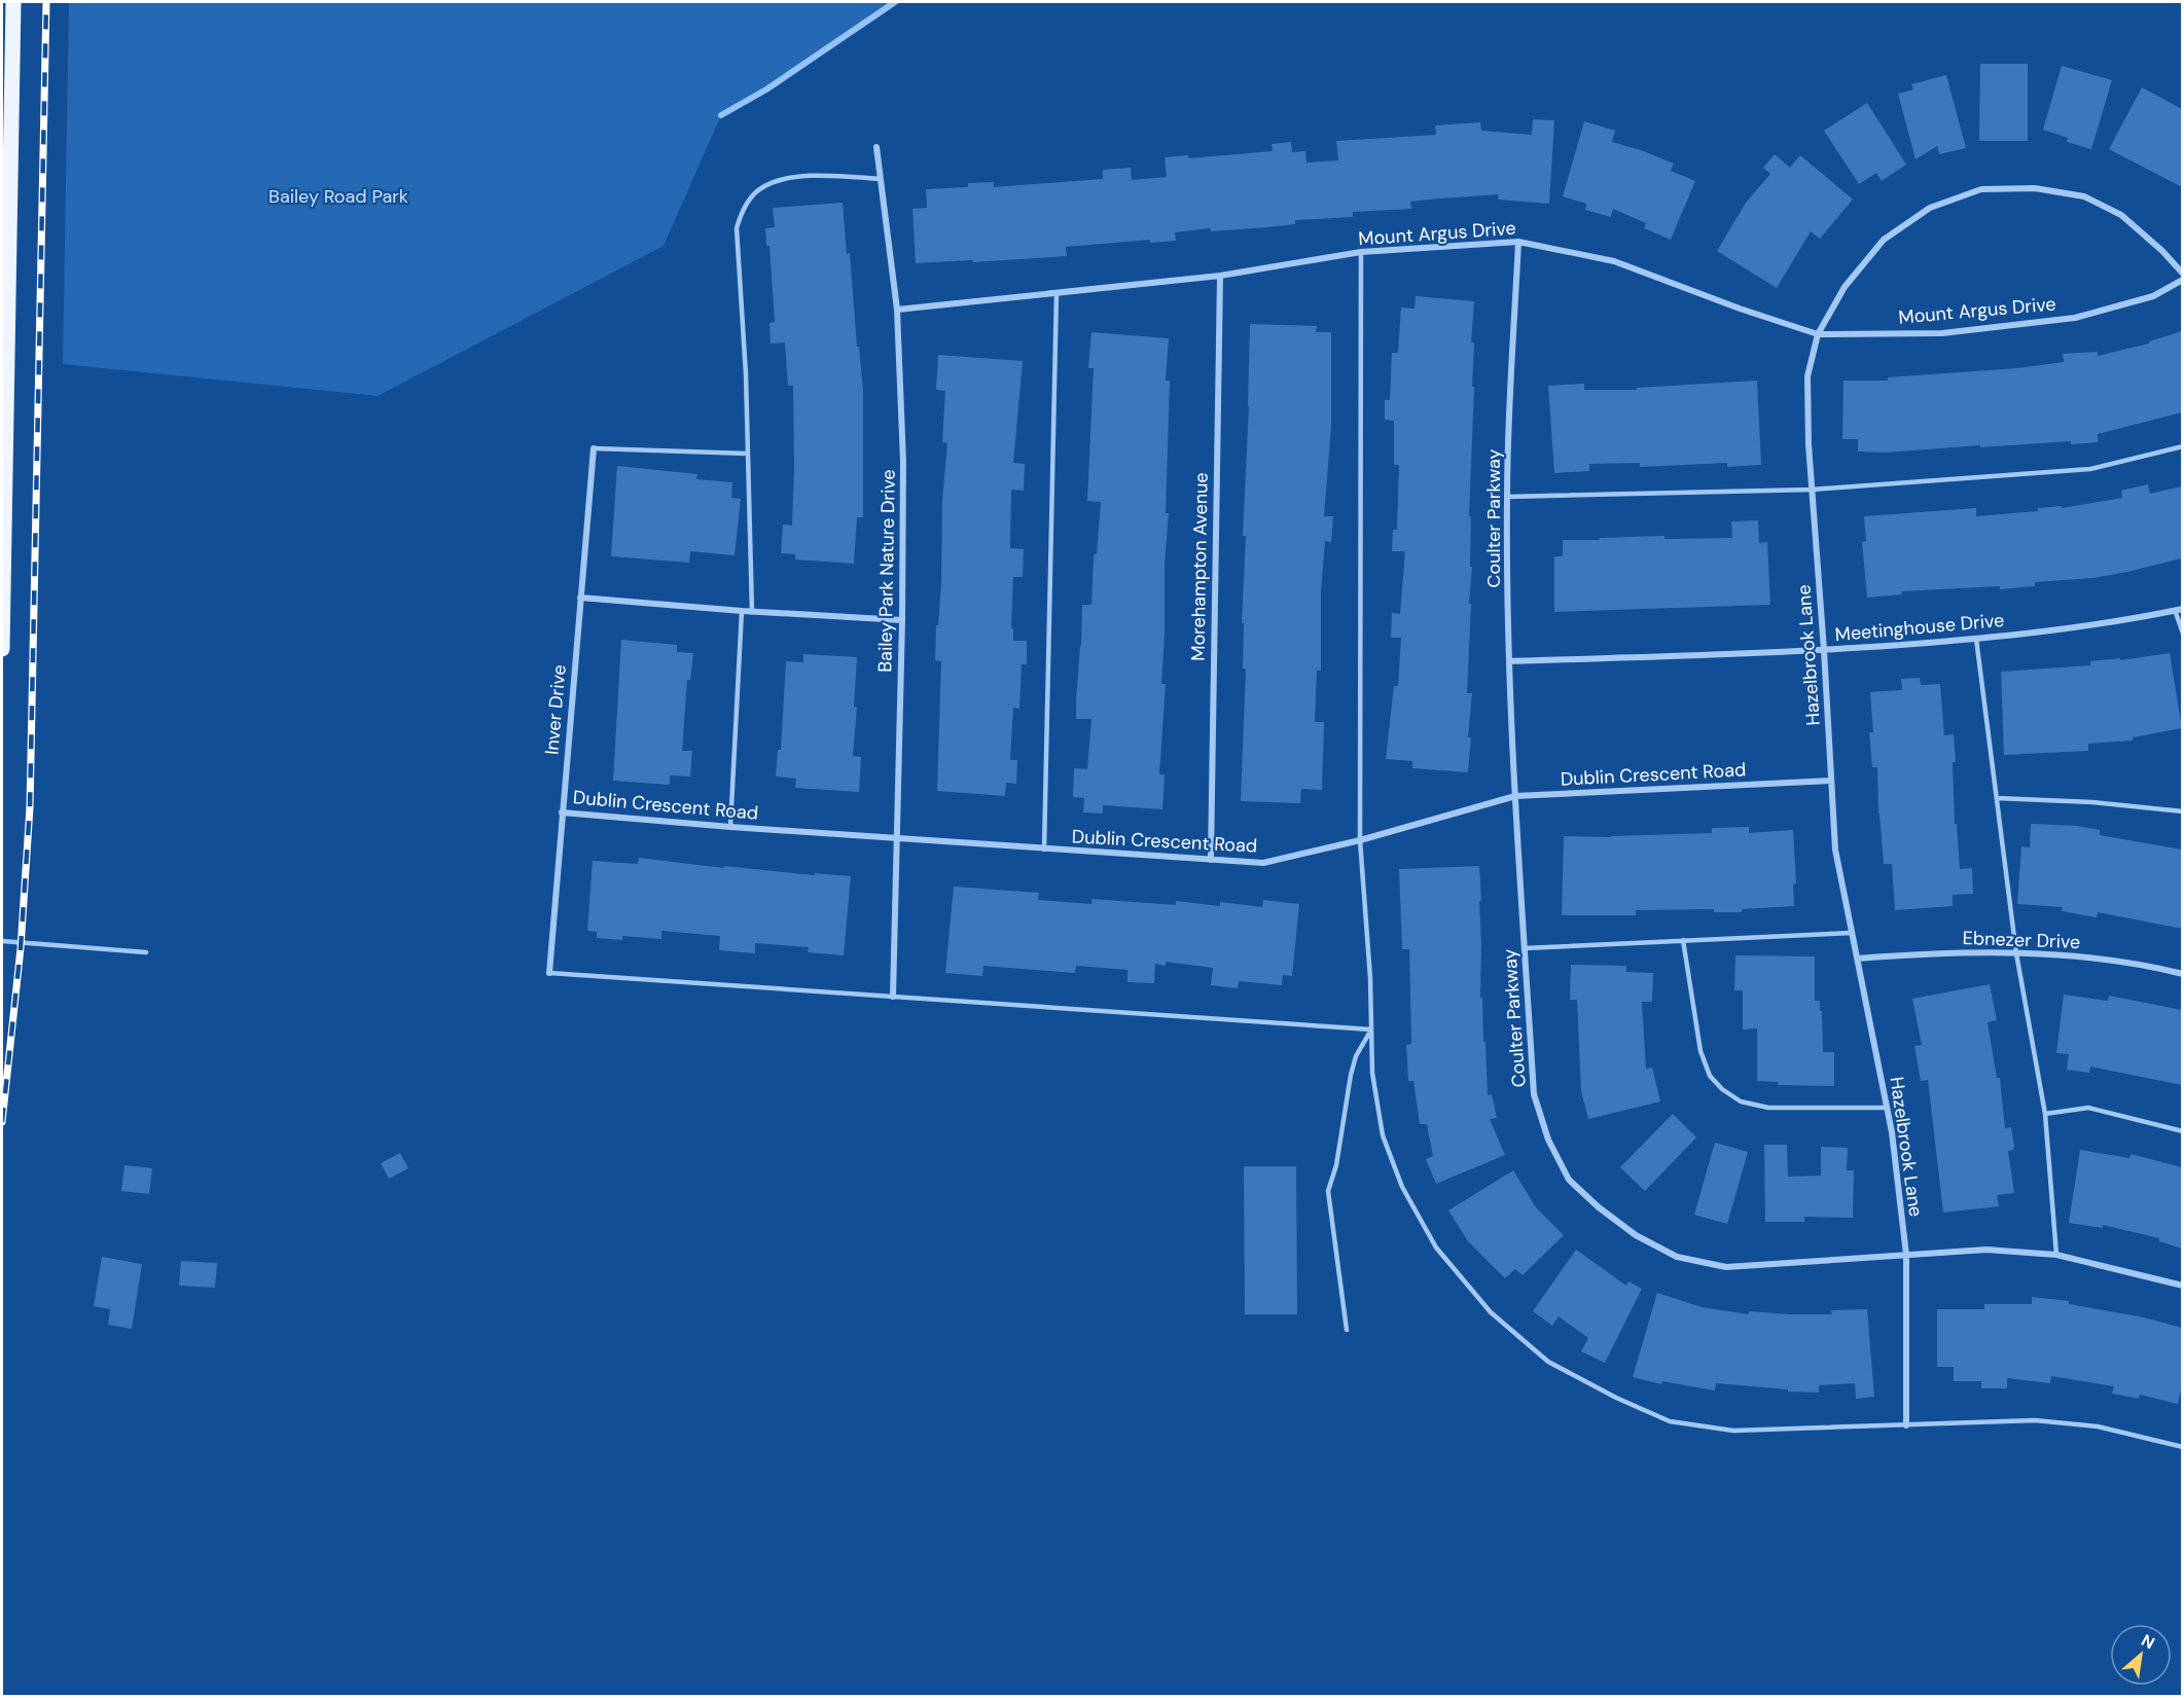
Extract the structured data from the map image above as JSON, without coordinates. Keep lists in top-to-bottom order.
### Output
{
  "streets": {
    "street": [
      "Mount Argus Drive",
      "Coulter Parkway",
      "Morehampton Avenue",
      "Bailey Park Nature Drive",
      "Meetinghouse Drive",
      "Hazelbrook Lane",
      "Inver Drive",
      "Dublin Crescent Road",
      "Ebnezer Drive"
    ]
  },
  "crossings": [
    ["Mount Argus Drive", "Coulter Parkway"],
    ["Mount Argus Drive", "Morehampton Avenue"],
    ["Mount Argus Drive", "Bailey Park Nature Drive"],
    ["Mount Argus Drive", "Hazelbrook Lane"],
    ["Coulter Parkway", "Meetinghouse Drive"],
    ["Coulter Parkway", "Hazelbrook Lane"],
    ["Coulter Parkway", "Dublin Crescent Road"],
    ["Morehampton Avenue", "Dublin Crescent Road"],
    ["Bailey Park Nature Drive", "Dublin Crescent Road"],
    ["Meetinghouse Drive", "Hazelbrook Lane"],
    ["Hazelbrook Lane", "Dublin Crescent Road"],
    ["Hazelbrook Lane", "Ebnezer Drive"],
    ["Inver Drive", "Dublin Crescent Road"]
  ],
  "parks": ["Bailey Road Park"],
  "north": "top right"
}
